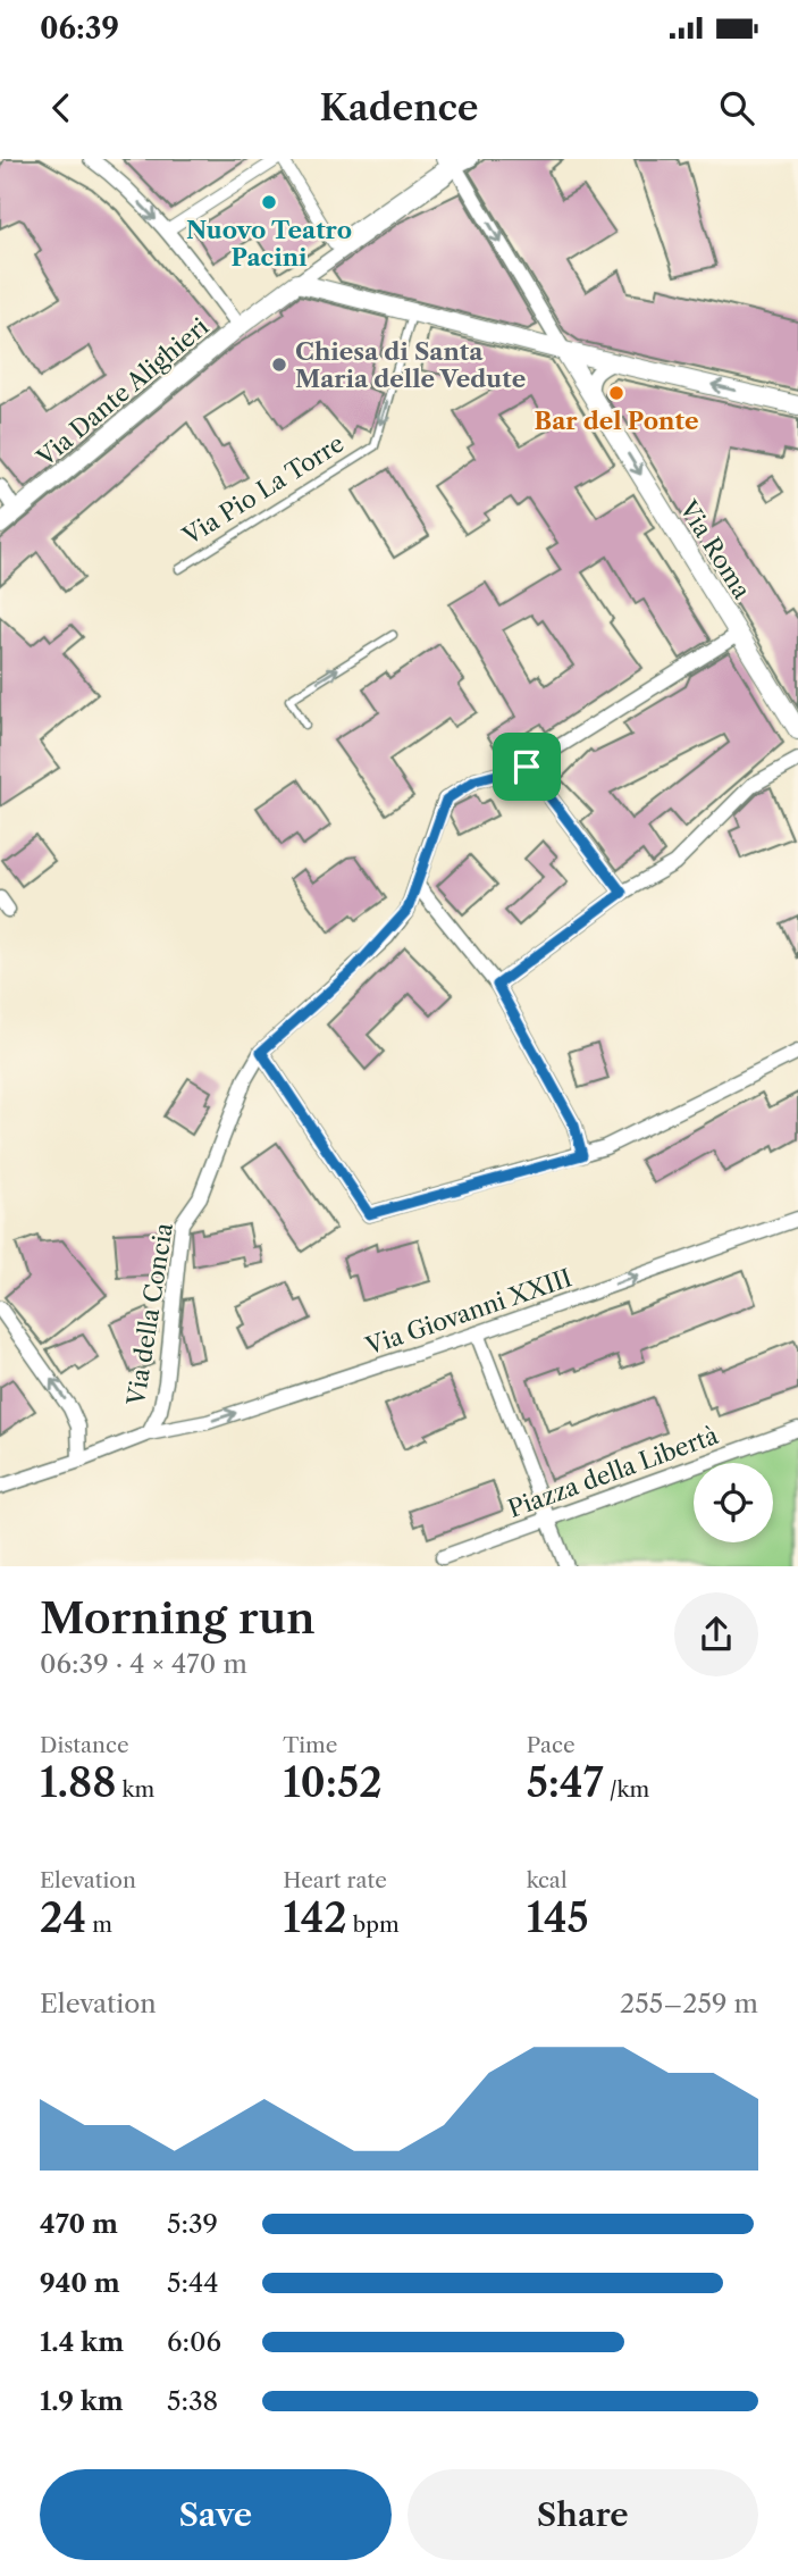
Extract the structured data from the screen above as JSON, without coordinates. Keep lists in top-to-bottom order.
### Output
{
  "streets": {
    "street": [
      "Via Dante Alighieri",
      "Via Roma",
      "Via Giovanni XXIII",
      "Via della Concia",
      "Piazza della Libertà"
    ],
    "lane": ["Via Pio La Torre"]
  },
  "crossings": [
    ["Via Roma", "Via della Concia"],
    ["Via Giovanni XXIII", "Via della Concia"]
  ],
  "one_way": ["Via Pio La Torre", "Via Roma", "Via Giovanni XXIII"],
  "places": ["Nuovo Teatro Pacini", "Chiesa di Santa Maria delle Vedute", "Bar del Ponte"],
  "page": {
    "status": "06:39",
    "header": "Kadence",
    "heading": ["Morning run", "06:39 · 4 × 470 m"],
    "stats": [
      ["Distance", "1.88 km"],
      ["Time", "10:52"],
      ["Pace", "5:47 /km"],
      ["Elevation", "24 m"],
      ["Heart rate", "142 bpm"],
      ["kcal", "145"]
    ],
    "chart": ["Elevation", "255–259 m"],
    "list": [
      {
        "name": "470 m",
        "note": "5:39"
      },
      {
        "name": "940 m",
        "note": "5:44"
      },
      {
        "name": "1.4 km",
        "note": "6:06"
      },
      {
        "name": "1.9 km",
        "note": "5:38"
      }
    ],
    "buttons": ["Save", "Share"]
  }
}
